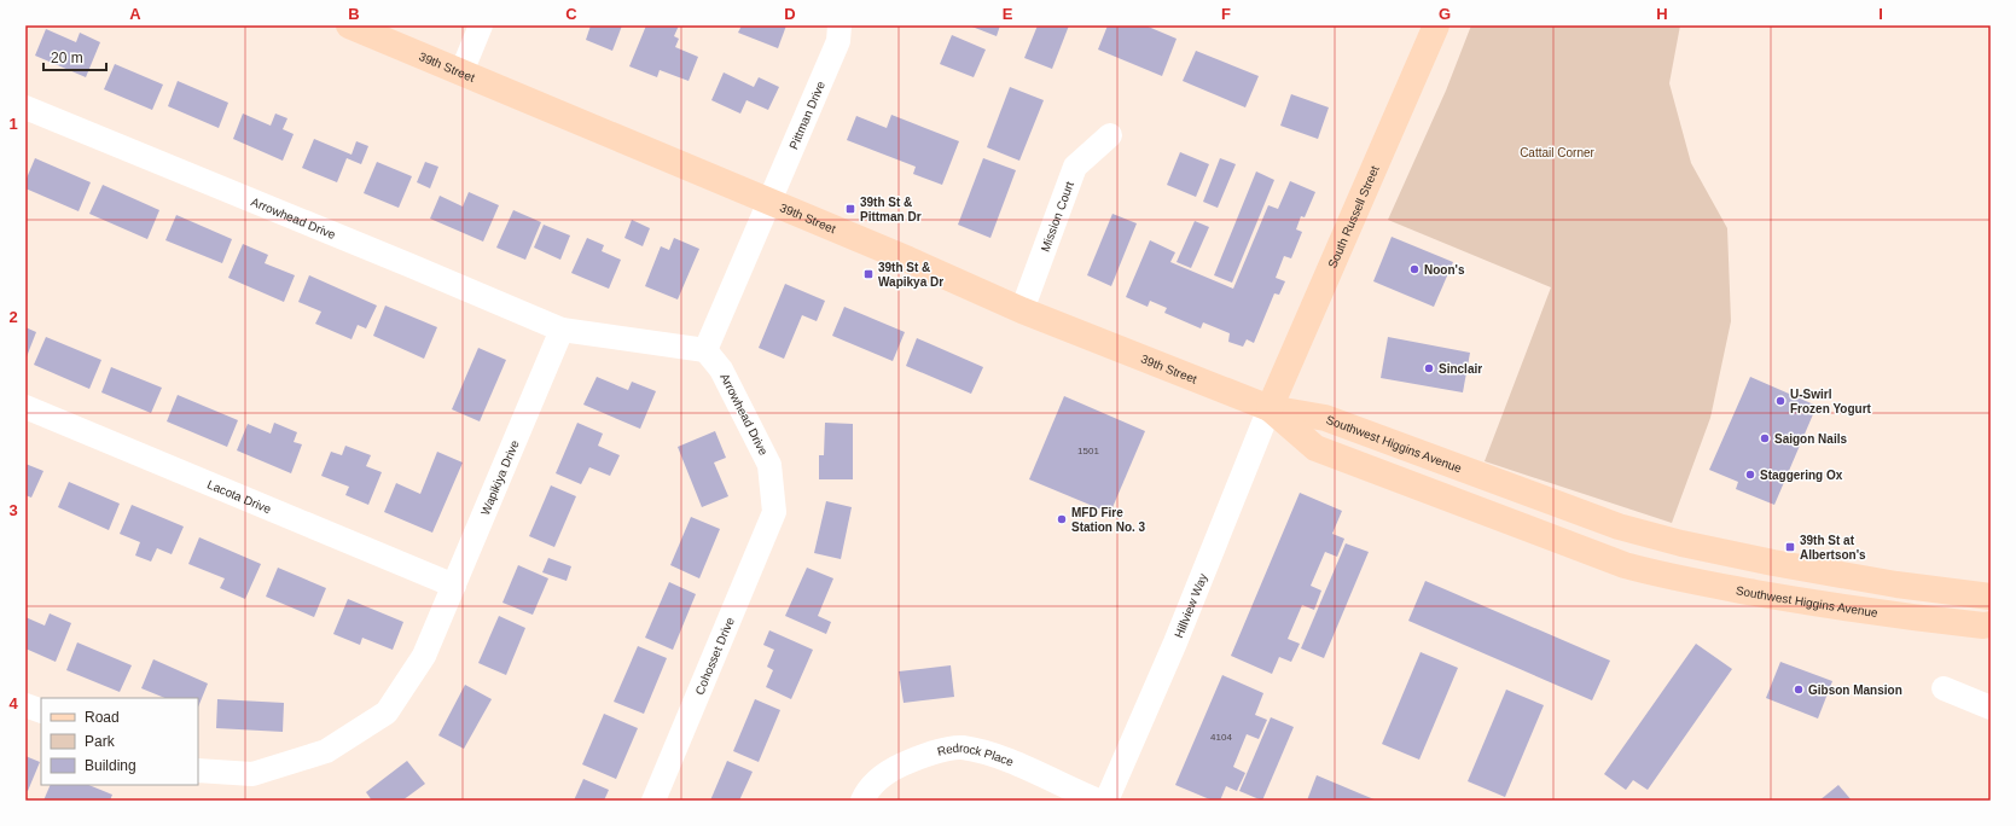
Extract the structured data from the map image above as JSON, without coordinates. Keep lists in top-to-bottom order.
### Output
{
  "streets": {
    "main road": ["39th Street", "South Russell Street", "Southwest Higgins Avenue"],
    "street": [
      "Pittman Drive",
      "Mission Court",
      "Arrowhead Drive",
      "Wapikiya Drive",
      "Lacota Drive",
      "Hillview Way",
      "Cohosset Drive",
      "Redrock Place"
    ]
  },
  "crossings": [
    ["39th Street", "Pittman Drive"],
    ["39th Street", "Mission Court"],
    ["39th Street", "South Russell Street"],
    ["39th Street", "Southwest Higgins Avenue"],
    ["39th Street", "Hillview Way"],
    ["Arrowhead Drive", "Wapikiya Drive"],
    ["Arrowhead Drive", "Cohosset Drive"],
    ["South Russell Street", "Southwest Higgins Avenue"],
    ["South Russell Street", "Hillview Way"],
    ["Southwest Higgins Avenue", "Hillview Way"],
    ["Wapikiya Drive", "Lacota Drive"]
  ],
  "parks": ["Cattail Corner"],
  "places": {
    "transit": ["39th St & Pittman Dr", "39th St & Wapikya Dr", "39th St at Albertson's"],
    "other": [
      "Noon's",
      "Sinclair",
      "U-Swirl Frozen Yogurt",
      "Saigon Nails",
      "Staggering Ox",
      "MFD Fire Station No. 3",
      "Gibson Mansion"
    ]
  },
  "house_numbers": ["1501", "4104"],
  "legend": ["Road", "Park", "Building"],
  "scale_bar": "20 m",
  "grid": {
    "columns": [
      "A",
      "B",
      "C",
      "D",
      "E",
      "F",
      "G",
      "H",
      "I"
    ],
    "rows": [
      "1",
      "2",
      "3",
      "4"
    ]
  }
}
